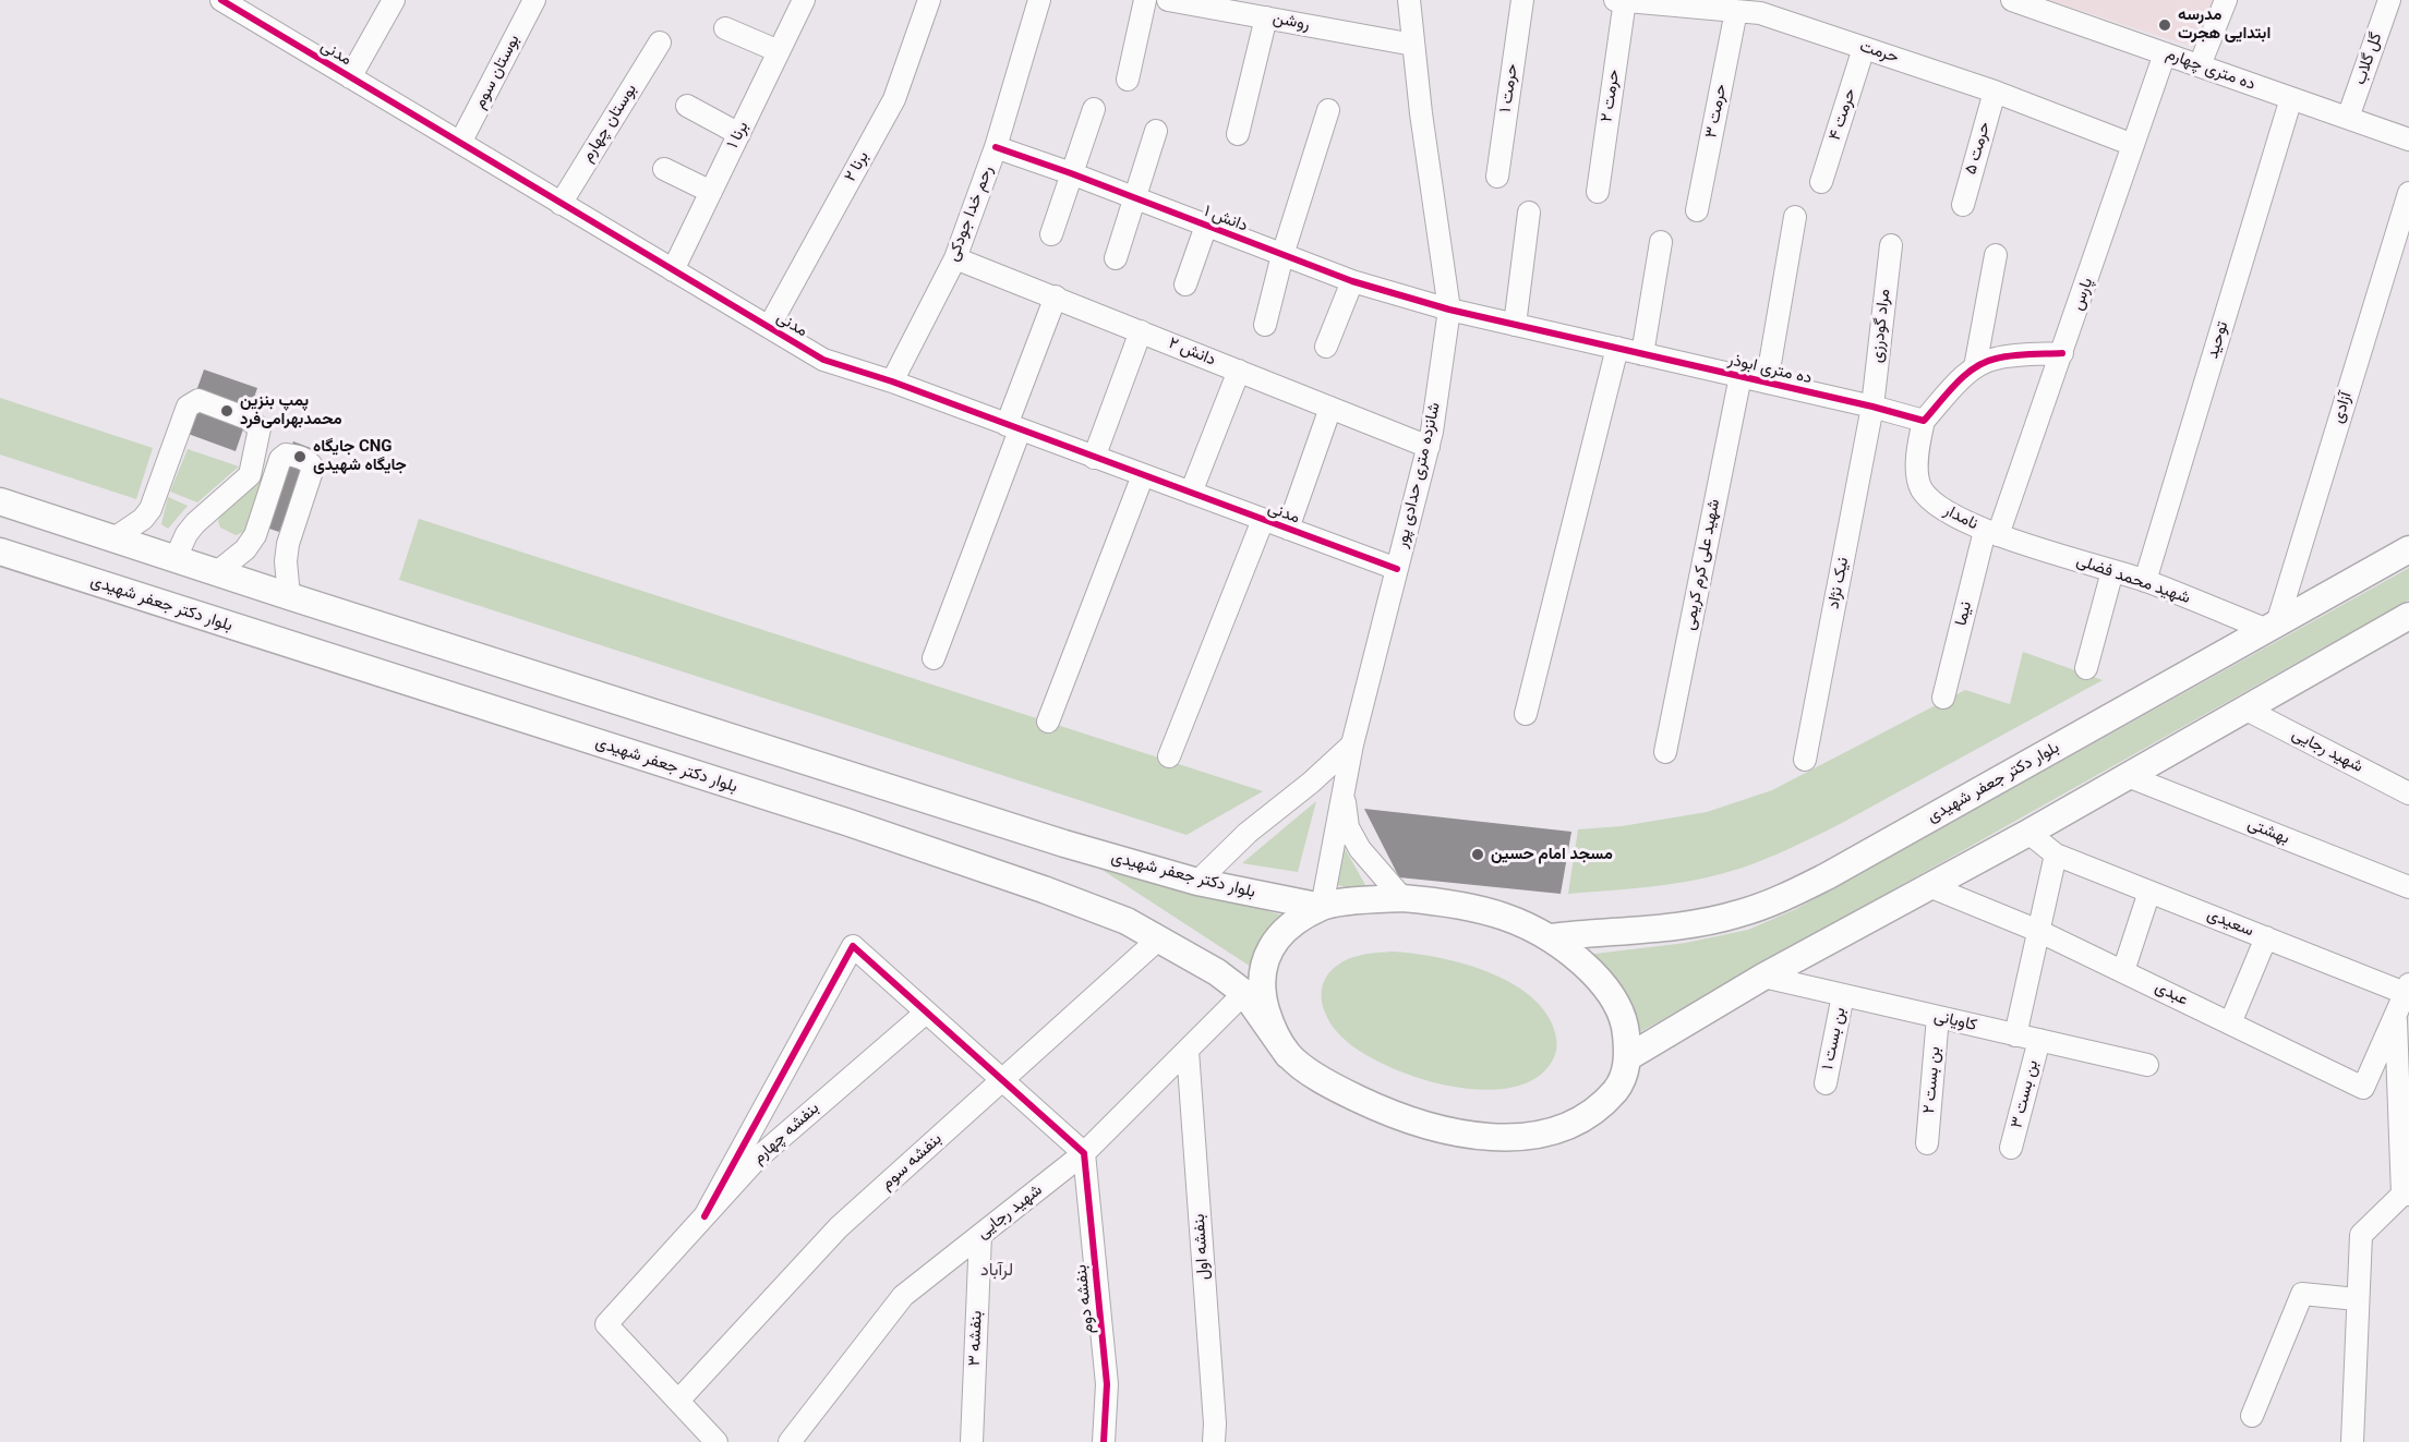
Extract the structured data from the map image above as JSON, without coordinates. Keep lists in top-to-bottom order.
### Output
{
  "streets": {
    "main road": ["بلوار دکتر جعفر شهیدی"],
    "street": [
      "روشن",
      "حرمت",
      "مدنی",
      "گل گلاب",
      "ده متری چهارم",
      "بوستان سوم",
      "حرمت ۱",
      "حرمت ۲",
      "حرمت ۳",
      "حرمت ۴",
      "بوستان چهارم",
      "برنا ۱",
      "حرمت ۵",
      "برنا ۲",
      "رحم خدا جودکی",
      "دانش ۱",
      "پارس",
      "مراد گودرزی",
      "توحید",
      "دانش ۲",
      "ده متری ابوذر",
      "آزادی",
      "شانزده متری حدادی پور",
      "نامدار",
      "شهید علی کرم کریمی",
      "شهید محمد فضلی",
      "نیک نژاد",
      "نیما",
      "شهید رجایی",
      "بهشتی",
      "سعیدی",
      "عبدی",
      "کاویانی",
      "بن بست ۱",
      "بن بست ۲",
      "بن بست ۳",
      "بنفشه چهارم",
      "بنفشه سوم",
      "بنفشه اول",
      "بنفشه دوم",
      "بنفشه ۳"
    ]
  },
  "crossings": [
    ["روشن", "شانزده متری حدادی پور"],
    ["حرمت", "حرمت ۲"],
    ["حرمت", "حرمت ۳"],
    ["حرمت", "حرمت ۴"],
    ["حرمت", "حرمت ۵"],
    ["حرمت", "پارس"],
    ["مدنی", "بوستان سوم"],
    ["مدنی", "بوستان چهارم"],
    ["مدنی", "برنا ۱"],
    ["مدنی", "برنا ۲"],
    ["مدنی", "رحم خدا جودکی"],
    ["مدنی", "شانزده متری حدادی پور"],
    ["گل گلاب", "ده متری چهارم"],
    ["ده متری چهارم", "پارس"],
    ["ده متری چهارم", "توحید"],
    ["رحم خدا جودکی", "دانش ۱"],
    ["رحم خدا جودکی", "دانش ۲"],
    ["دانش ۱", "ده متری ابوذر"],
    ["دانش ۱", "شانزده متری حدادی پور"],
    ["پارس", "نامدار"],
    ["پارس", "شهید محمد فضلی"],
    ["پارس", "نیما"],
    ["مراد گودرزی", "ده متری ابوذر"],
    ["مراد گودرزی", "نیک نژاد"],
    ["توحید", "شهید محمد فضلی"],
    ["دانش ۲", "شانزده متری حدادی پور"],
    ["ده متری ابوذر", "شانزده متری حدادی پور"],
    ["ده متری ابوذر", "نامدار"],
    ["ده متری ابوذر", "شهید علی کرم کریمی"],
    ["ده متری ابوذر", "نیک نژاد"],
    ["آزادی", "شهید محمد فضلی"],
    ["آزادی", "بلوار دکتر جعفر شهیدی"],
    ["شانزده متری حدادی پور", "بلوار دکتر جعفر شهیدی"],
    ["نامدار", "شهید محمد فضلی"],
    ["نامدار", "نیما"],
    ["شهید محمد فضلی", "بلوار دکتر جعفر شهیدی"],
    ["شهید محمد فضلی", "نیما"],
    ["بلوار دکتر جعفر شهیدی", "شهید رجایی"],
    ["بلوار دکتر جعفر شهیدی", "بنفشه سوم"],
    ["شهید رجایی", "بنفشه اول"],
    ["شهید رجایی", "بنفشه دوم"],
    ["شهید رجایی", "بنفشه ۳"],
    ["سعیدی", "عبدی"],
    ["کاویانی", "بن بست ۱"],
    ["کاویانی", "بن بست ۲"],
    ["کاویانی", "بن بست ۳"],
    ["بنفشه چهارم", "بنفشه سوم"]
  ],
  "districts": ["لرآباد"],
  "places": [
    "مدرسه ابتدایی هجرت",
    "پمپ بنزین محمد‌بهرامی‌فرد",
    "جایگاه CNG جایگاه شهیدی",
    "مسجد امام حسین"
  ]
}
